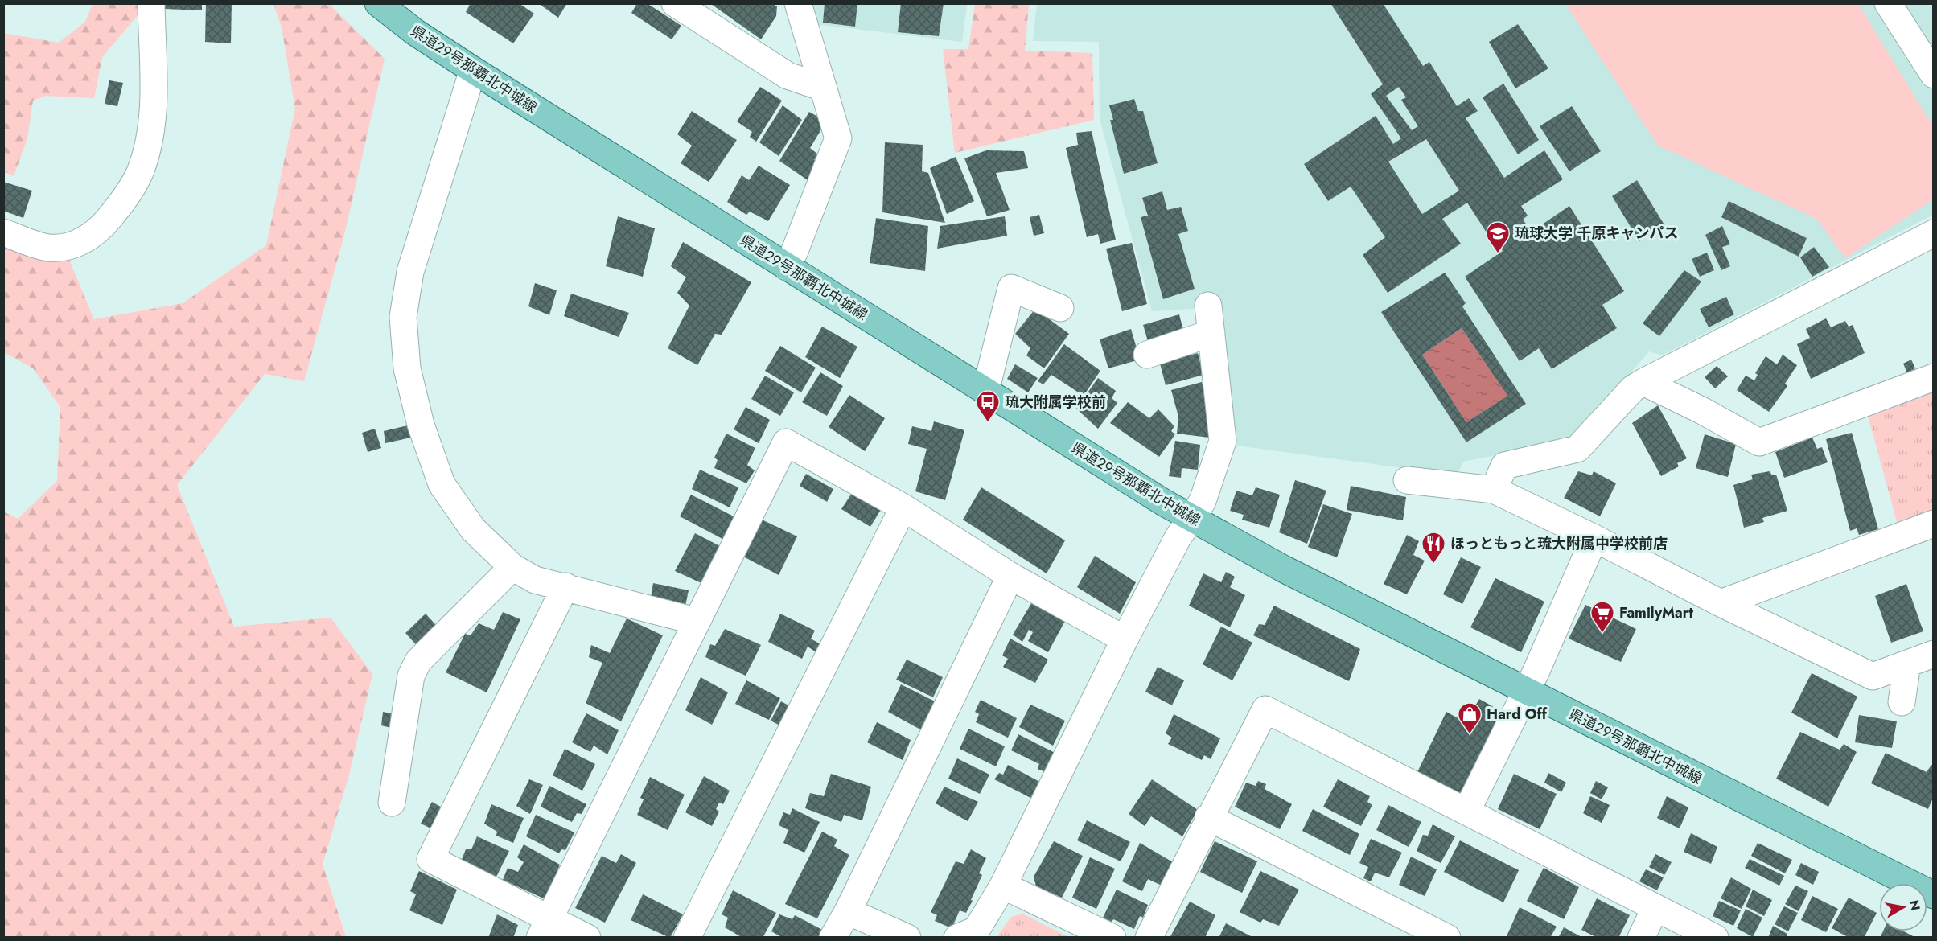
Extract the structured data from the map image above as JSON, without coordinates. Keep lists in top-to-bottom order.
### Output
{
  "streets": {
    "main road": ["県道29号那覇北中城線"]
  },
  "places": {
    "school or university": ["琉球大学 千原キャンパス"],
    "bus stop": ["琉大附属学校前"],
    "restaurant": ["ほっともっと琉大附属中学校前店"],
    "supermarket": ["FamilyMart"],
    "shop": ["Hard Off"]
  },
  "north": "right"
}
